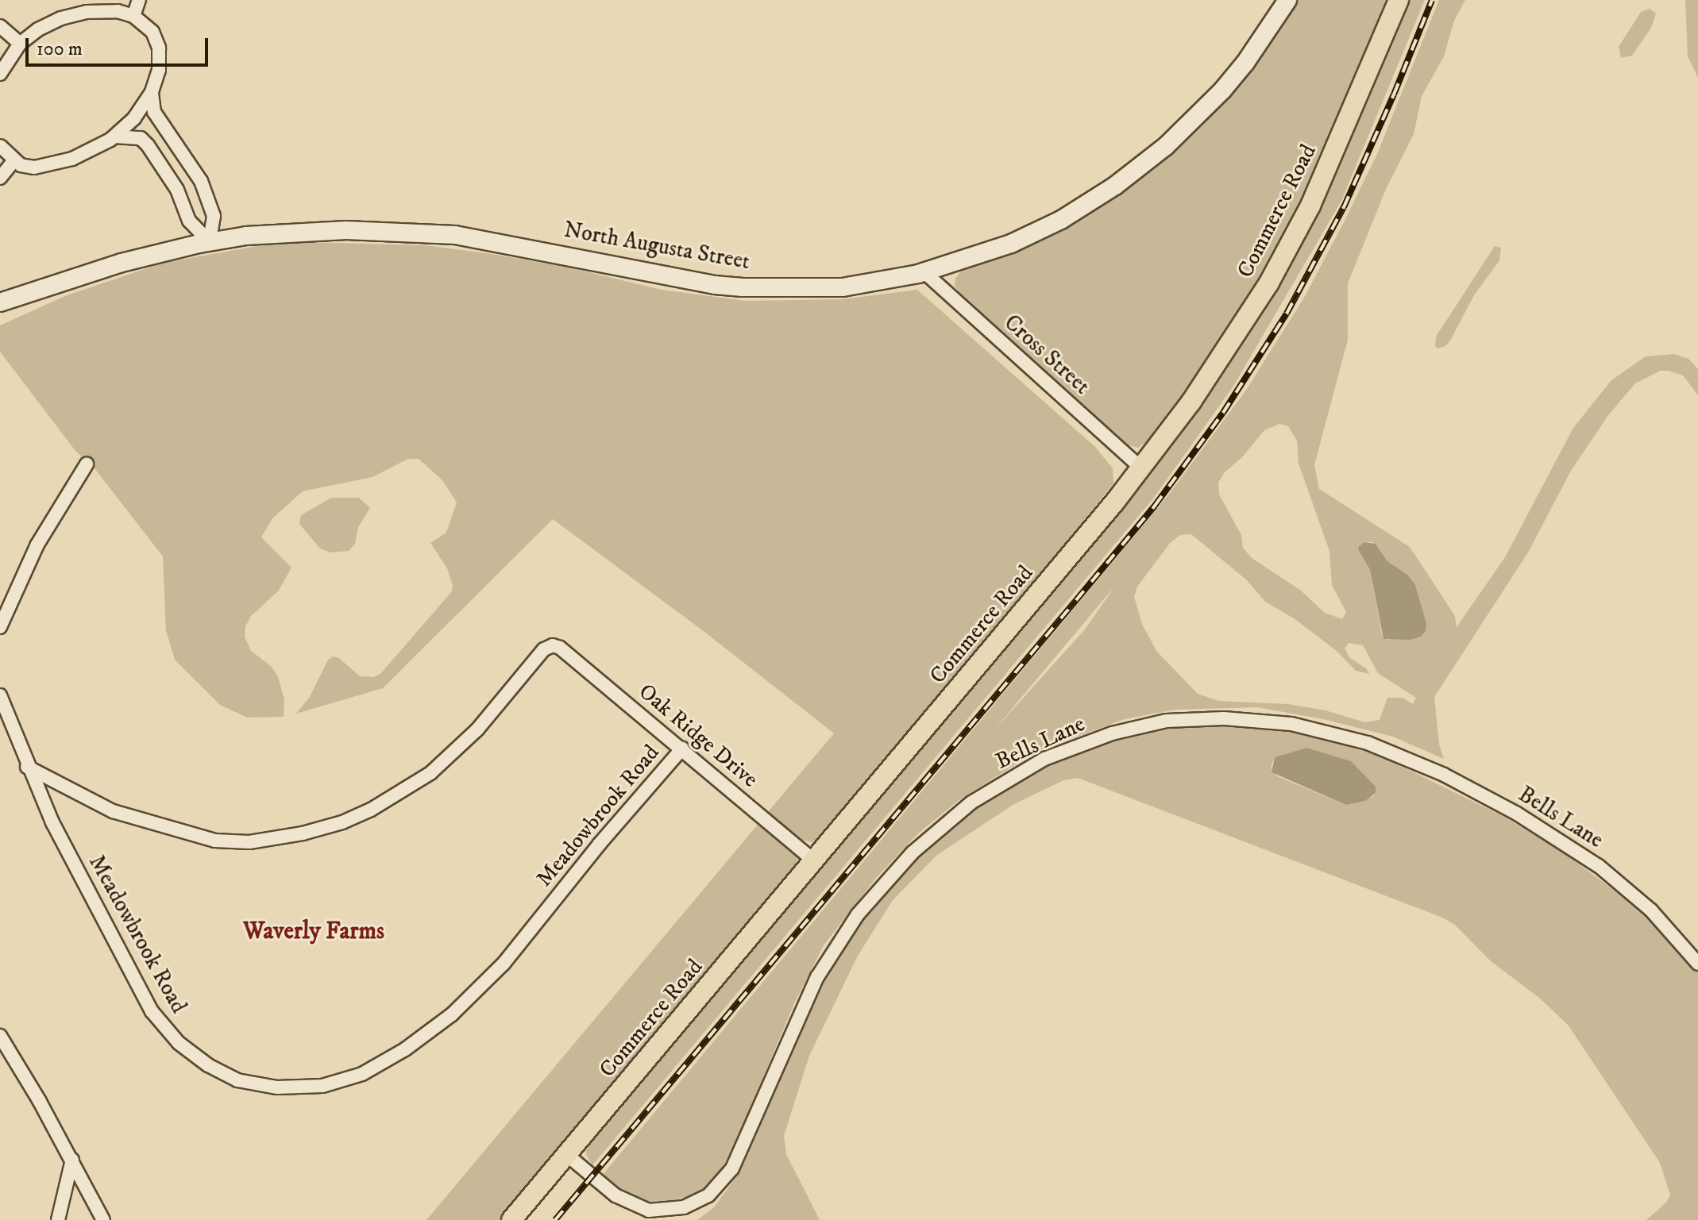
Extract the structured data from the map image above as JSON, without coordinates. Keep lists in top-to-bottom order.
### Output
{
  "streets": {
    "main road": ["Commerce Road", "North Augusta Street"],
    "street": [
      "Cross Street",
      "Oak Ridge Drive",
      "Bells Lane",
      "Meadowbrook Road"
    ]
  },
  "crossings": [
    ["Commerce Road", "Cross Street"],
    ["Commerce Road", "Oak Ridge Drive"],
    ["Commerce Road", "Bells Lane"],
    ["North Augusta Street", "Cross Street"],
    ["Oak Ridge Drive", "Meadowbrook Road"]
  ],
  "districts": ["Waverly Farms"],
  "scale_bar": "100 m"
}
